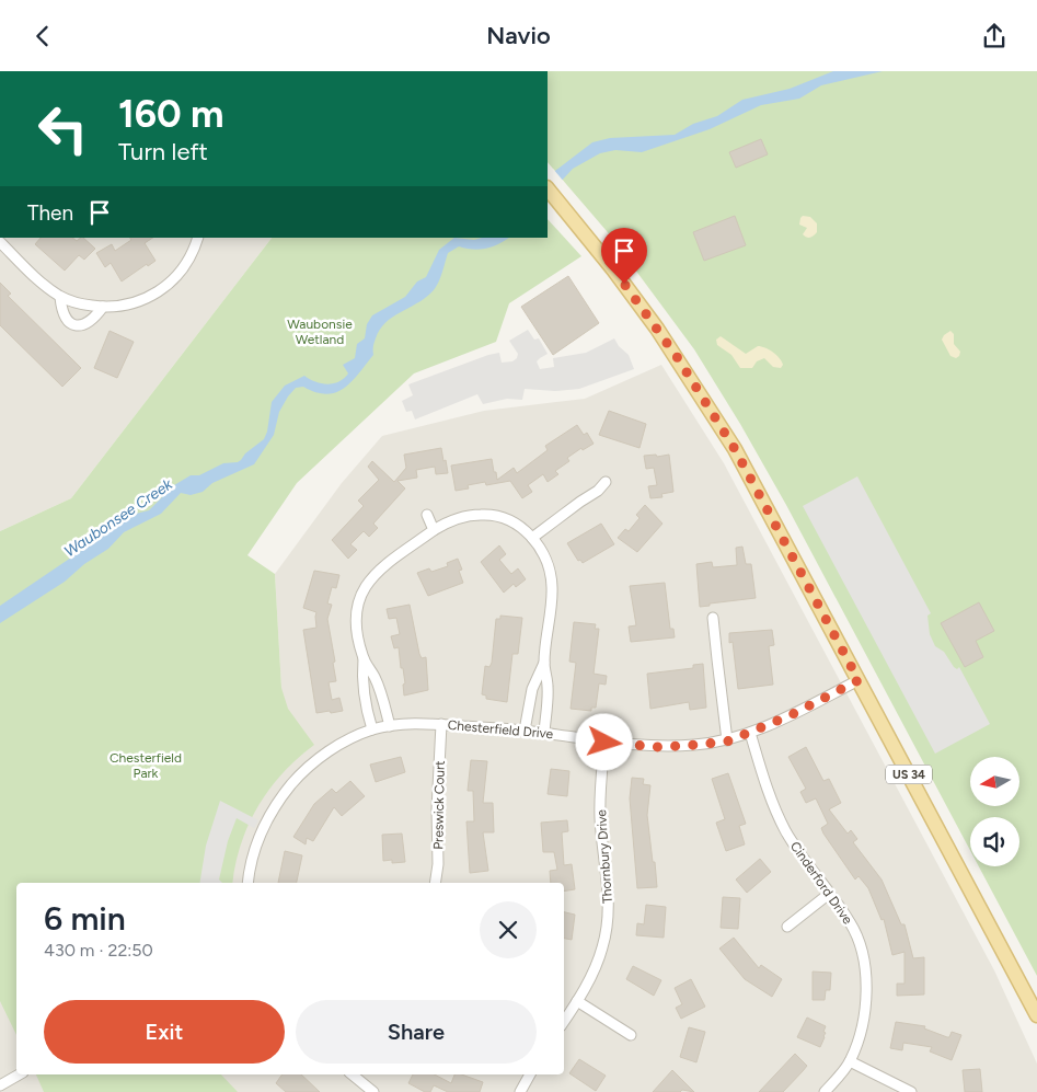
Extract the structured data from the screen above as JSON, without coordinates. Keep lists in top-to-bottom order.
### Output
{
  "streets": {
    "main road": ["US 34"],
    "street": [
      "Chesterfield Drive",
      "Preswick Court",
      "Thornbury Drive",
      "Cinderford Drive"
    ]
  },
  "crossings": [
    ["Chesterfield Drive", "US 34"],
    ["Chesterfield Drive", "Preswick Court"],
    ["Chesterfield Drive", "Thornbury Drive"],
    ["Chesterfield Drive", "Cinderford Drive"]
  ],
  "water": ["Waubonsee Creek"],
  "parks": ["Waubonsie Wetland", "Chesterfield Park"],
  "north": "left",
  "page": {
    "header": "Navio",
    "turn": ["160 m", "Turn left"],
    "then": "Then",
    "heading": ["6 min", "430 m · 22:50"],
    "buttons": ["Exit", "Share"]
  }
}
